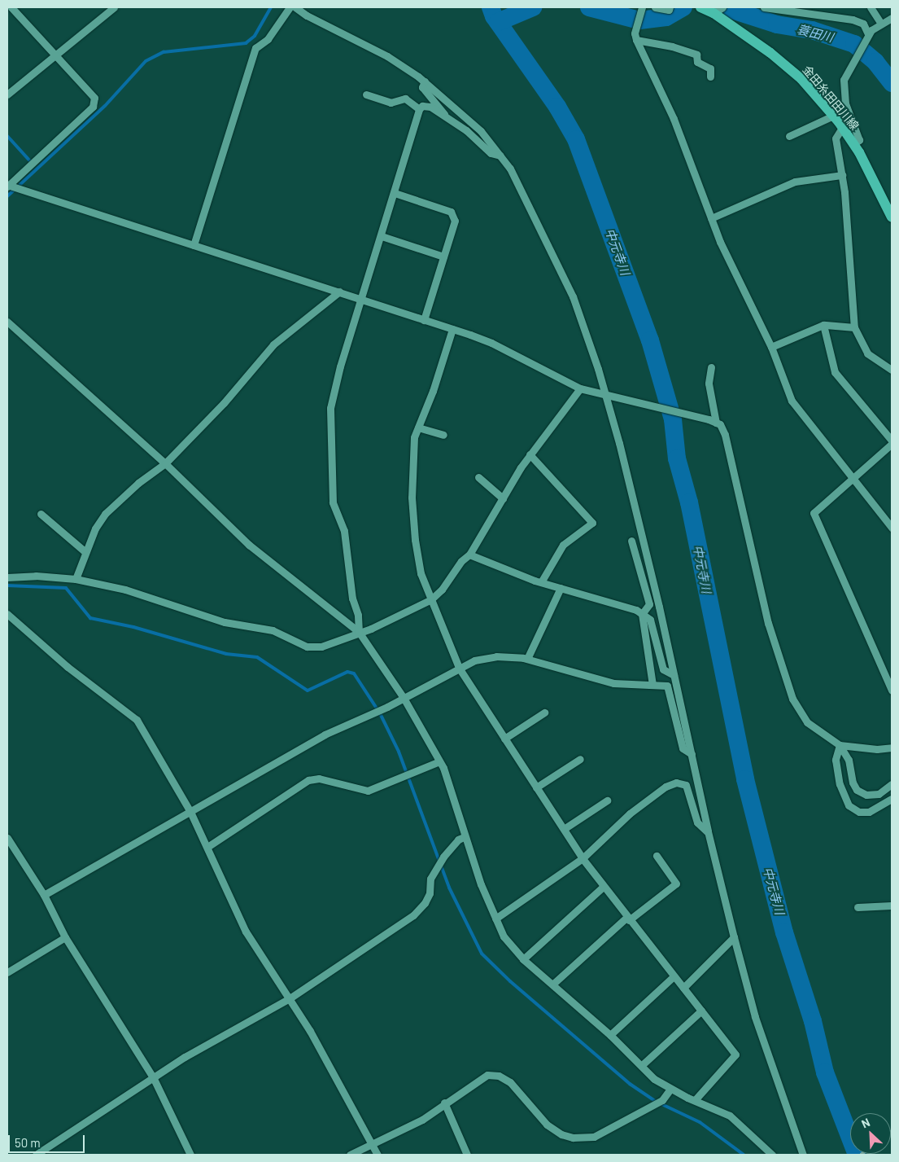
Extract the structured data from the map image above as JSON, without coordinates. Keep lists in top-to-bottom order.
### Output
{
  "streets": {
    "main road": ["金田糸田田川線"]
  },
  "water": ["蓑田川", "中元寺川"],
  "scale_bar": "50 m",
  "north": "top left"
}
